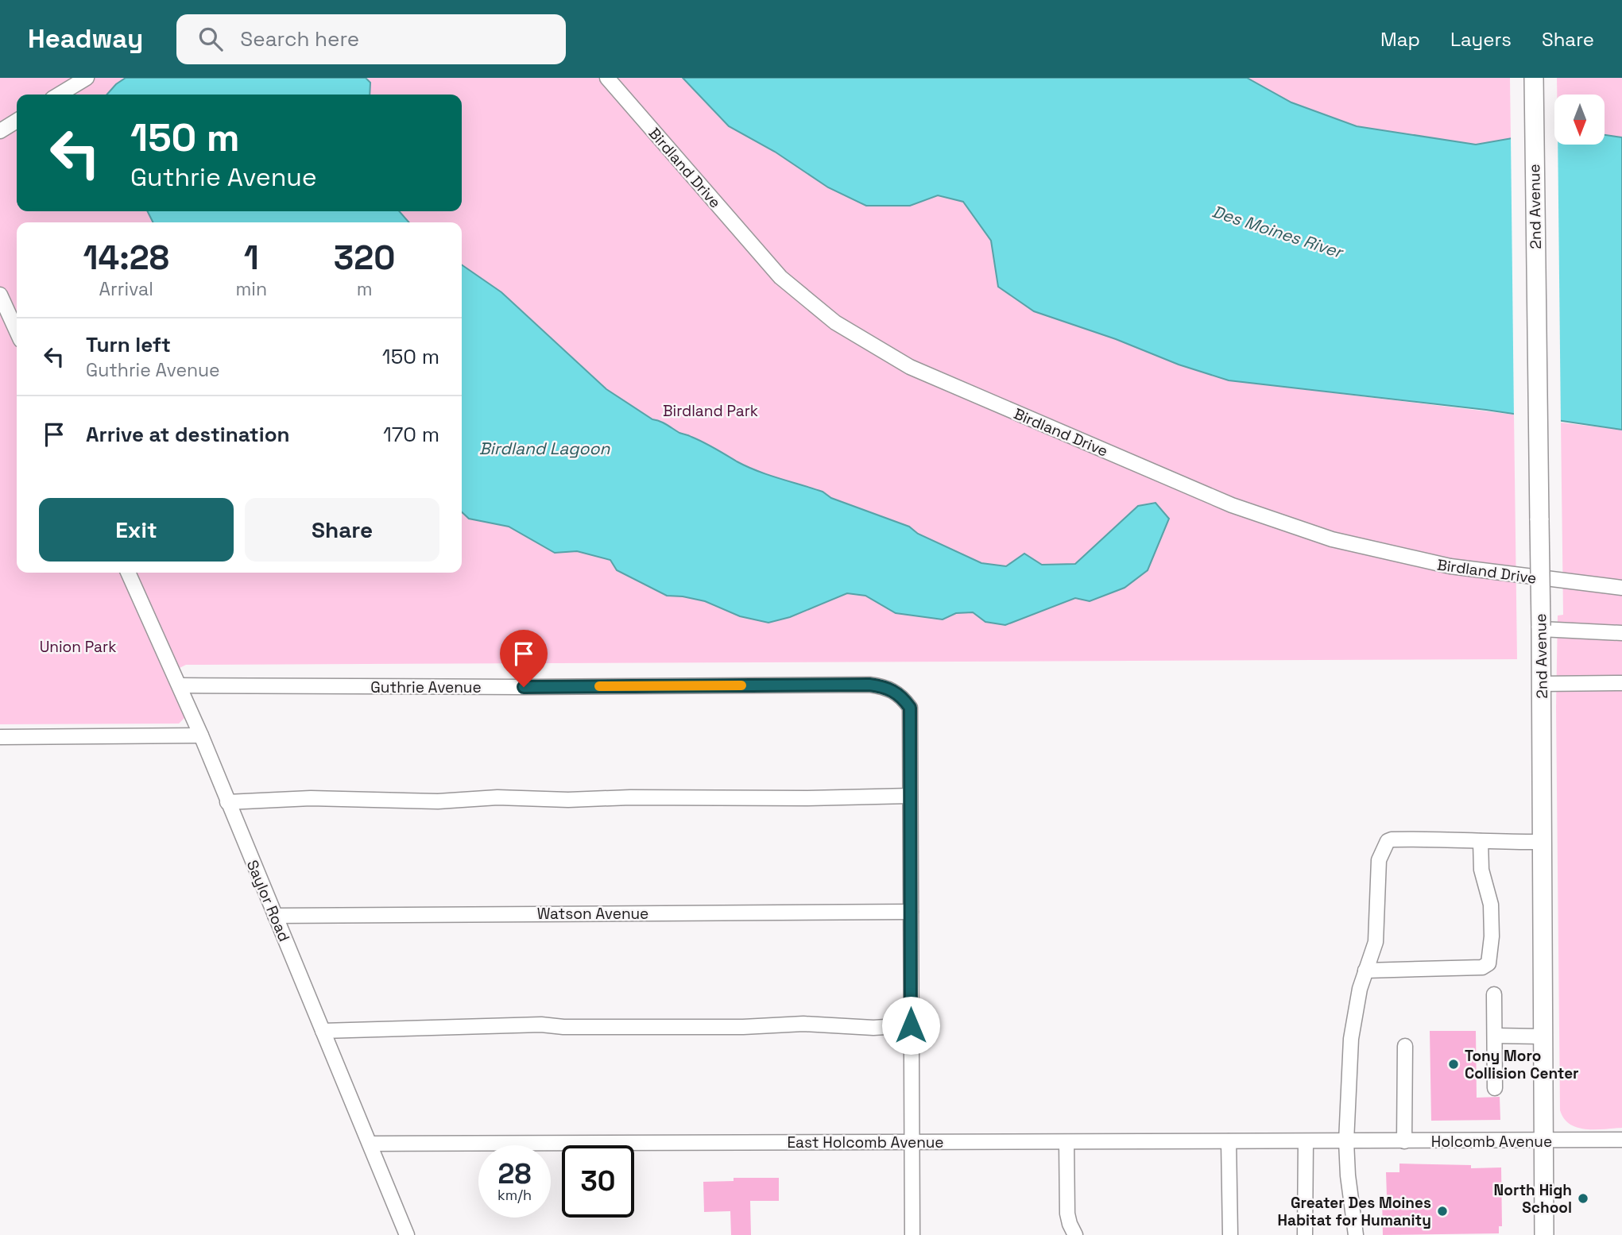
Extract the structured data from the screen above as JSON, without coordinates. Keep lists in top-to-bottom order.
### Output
{
  "streets": {
    "main road": ["2nd Avenue"],
    "street": [
      "Birdland Drive",
      "Guthrie Avenue",
      "Saylor Road",
      "Watson Avenue",
      "Holcomb Avenue",
      "East Holcomb Avenue"
    ]
  },
  "crossings": [
    ["2nd Avenue", "Holcomb Avenue"],
    ["Guthrie Avenue", "Saylor Road"],
    ["Saylor Road", "Watson Avenue"],
    ["Saylor Road", "East Holcomb Avenue"],
    ["Holcomb Avenue", "East Holcomb Avenue"]
  ],
  "water": ["Des Moines River", "Birdland Lagoon"],
  "parks": ["Birdland Park", "Union Park"],
  "places": ["Tony Moro Collision Center", "North High School", "Greater Des Moines Habitat for Humanity"],
  "north": "bottom",
  "page": {
    "header": "Headway",
    "search": "Search here",
    "nav": ["Map", "Layers", "Share"],
    "turn": ["150 m", "Guthrie Avenue"],
    "eta": [
      "14:28",
      "Arrival",
      "1",
      "min",
      "320",
      "m"
    ],
    "list": [
      {
        "name": "Turn left",
        "note": "Guthrie Avenue",
        "value": "150 m"
      },
      {
        "name": "Arrive at destination",
        "value": "170 m"
      }
    ],
    "buttons": ["Exit", "Share"],
    "speed": "28 km/h",
    "limit": "30"
  }
}
